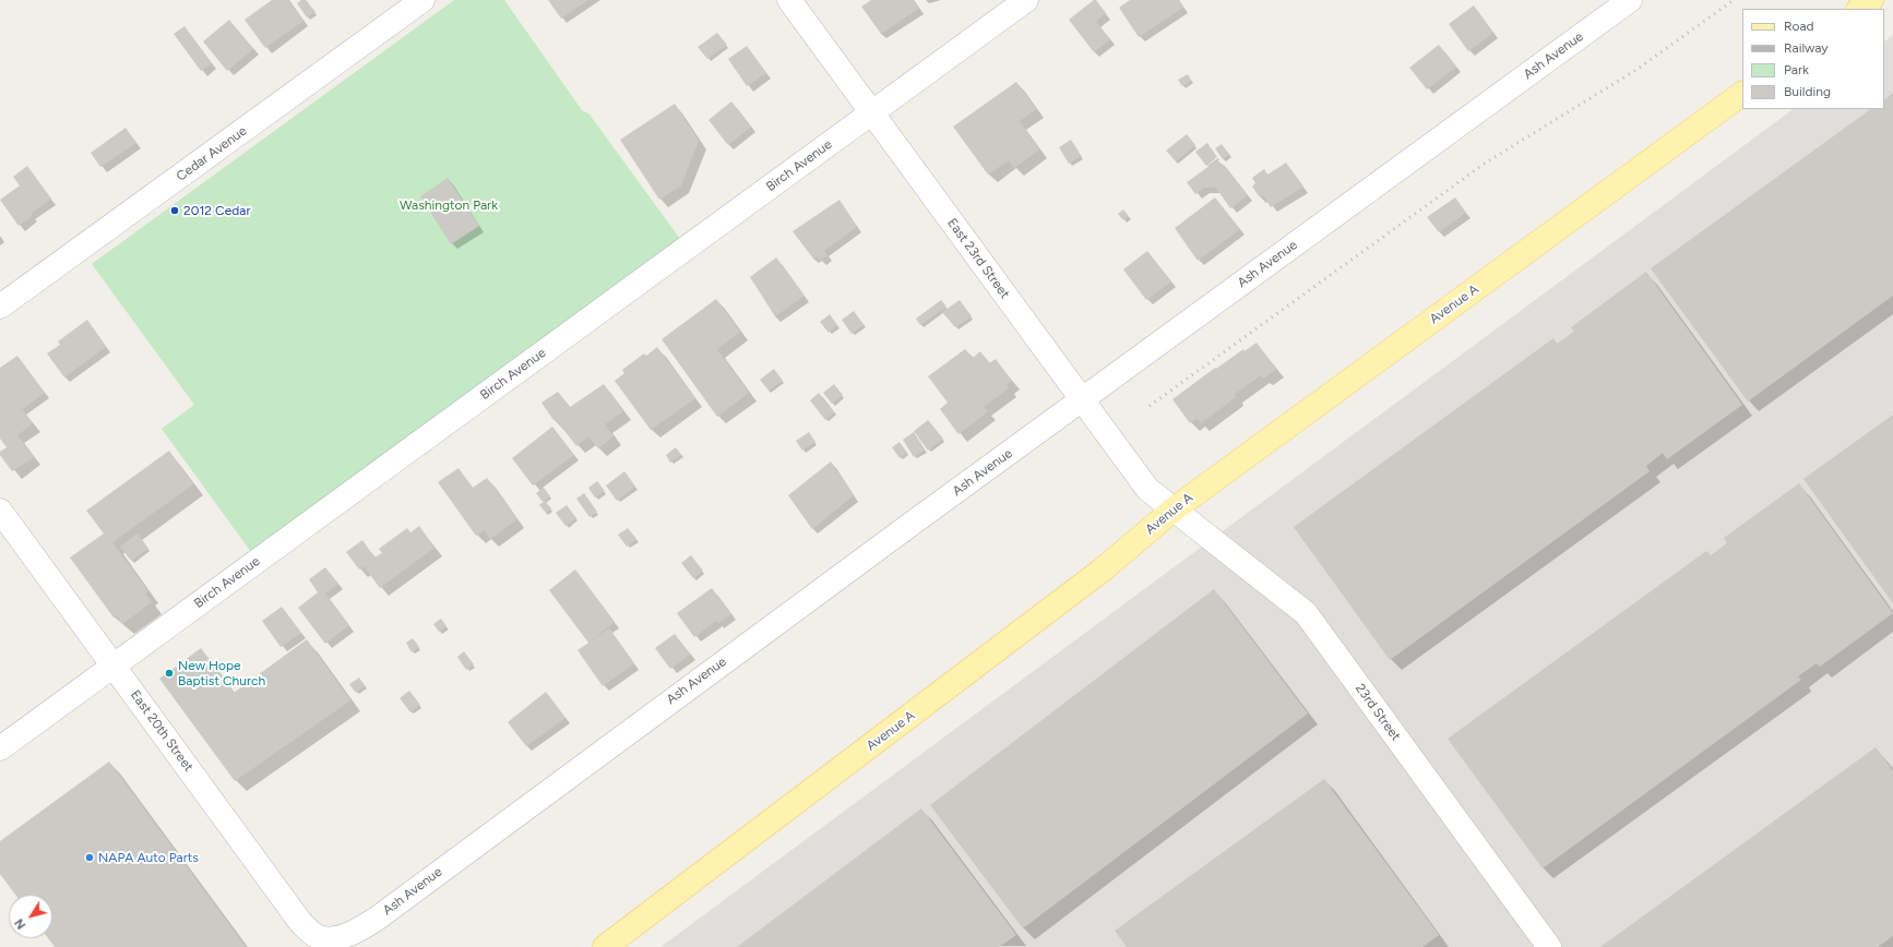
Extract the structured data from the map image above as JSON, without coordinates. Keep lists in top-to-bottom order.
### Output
{
  "streets": {
    "main road": ["Avenue A"],
    "street": [
      "Ash Avenue",
      "Cedar Avenue",
      "Birch Avenue",
      "East 23rd Street",
      "23rd Street",
      "East 20th Street"
    ]
  },
  "crossings": [
    ["Ash Avenue", "East 23rd Street"],
    ["Ash Avenue", "East 20th Street"],
    ["Birch Avenue", "East 23rd Street"],
    ["Birch Avenue", "East 20th Street"],
    ["East 23rd Street", "Avenue A"],
    ["East 23rd Street", "23rd Street"],
    ["Avenue A", "23rd Street"]
  ],
  "parks": ["Washington Park"],
  "places": ["2012 Cedar", "New Hope Baptist Church", "NAPA Auto Parts"],
  "legend": [
    "Road",
    "Railway",
    "Park",
    "Building"
  ],
  "north": "bottom left"
}
